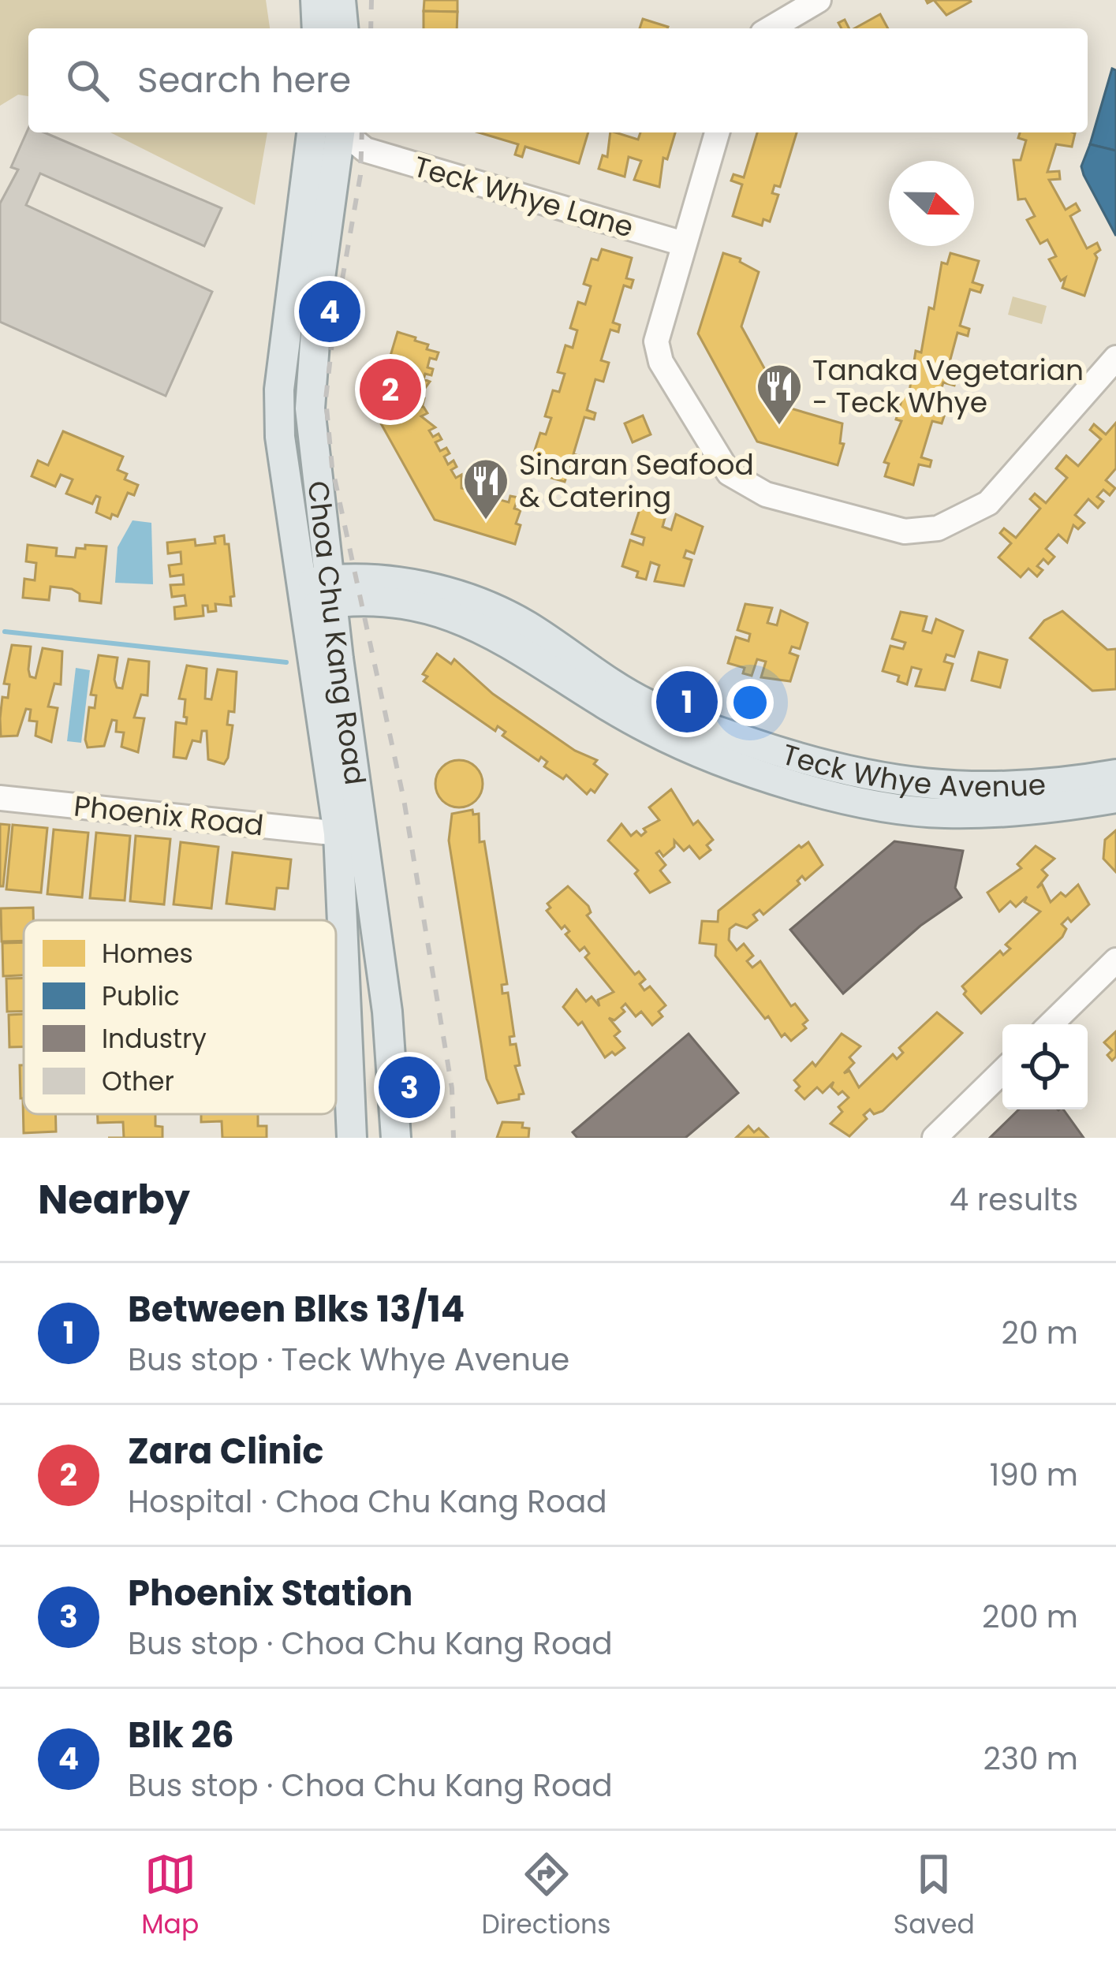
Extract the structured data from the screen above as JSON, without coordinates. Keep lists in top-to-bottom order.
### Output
{
  "streets": {
    "main road": ["Choa Chu Kang Road", "Teck Whye Avenue"],
    "street": ["Teck Whye Lane", "Phoenix Road"]
  },
  "crossings": [
    ["Choa Chu Kang Road", "Teck Whye Avenue"],
    ["Choa Chu Kang Road", "Phoenix Road"]
  ],
  "places": {
    "restaurant": ["Tanaka Vegetarian - Teck Whye", "Sinaran Seafood & Catering"]
  },
  "legend": [
    "Homes",
    "Public",
    "Industry",
    "Other"
  ],
  "north": "right",
  "page": {
    "search": "Search here",
    "pins": [
      "4",
      "2",
      "1",
      "3"
    ],
    "heading": ["Nearby", "4 results"],
    "list": [
      {
        "mark": "1",
        "name": "Between Blks 13/14",
        "note": "Bus stop · Teck Whye Avenue",
        "value": "20 m"
      },
      {
        "mark": "2",
        "name": "Zara Clinic",
        "note": "Hospital · Choa Chu Kang Road",
        "value": "190 m"
      },
      {
        "mark": "3",
        "name": "Phoenix Station",
        "note": "Bus stop · Choa Chu Kang Road",
        "value": "200 m"
      },
      {
        "mark": "4",
        "name": "Blk 26",
        "note": "Bus stop · Choa Chu Kang Road",
        "value": "230 m"
      }
    ],
    "nav": ["Map", "Directions", "Saved"]
  }
}
